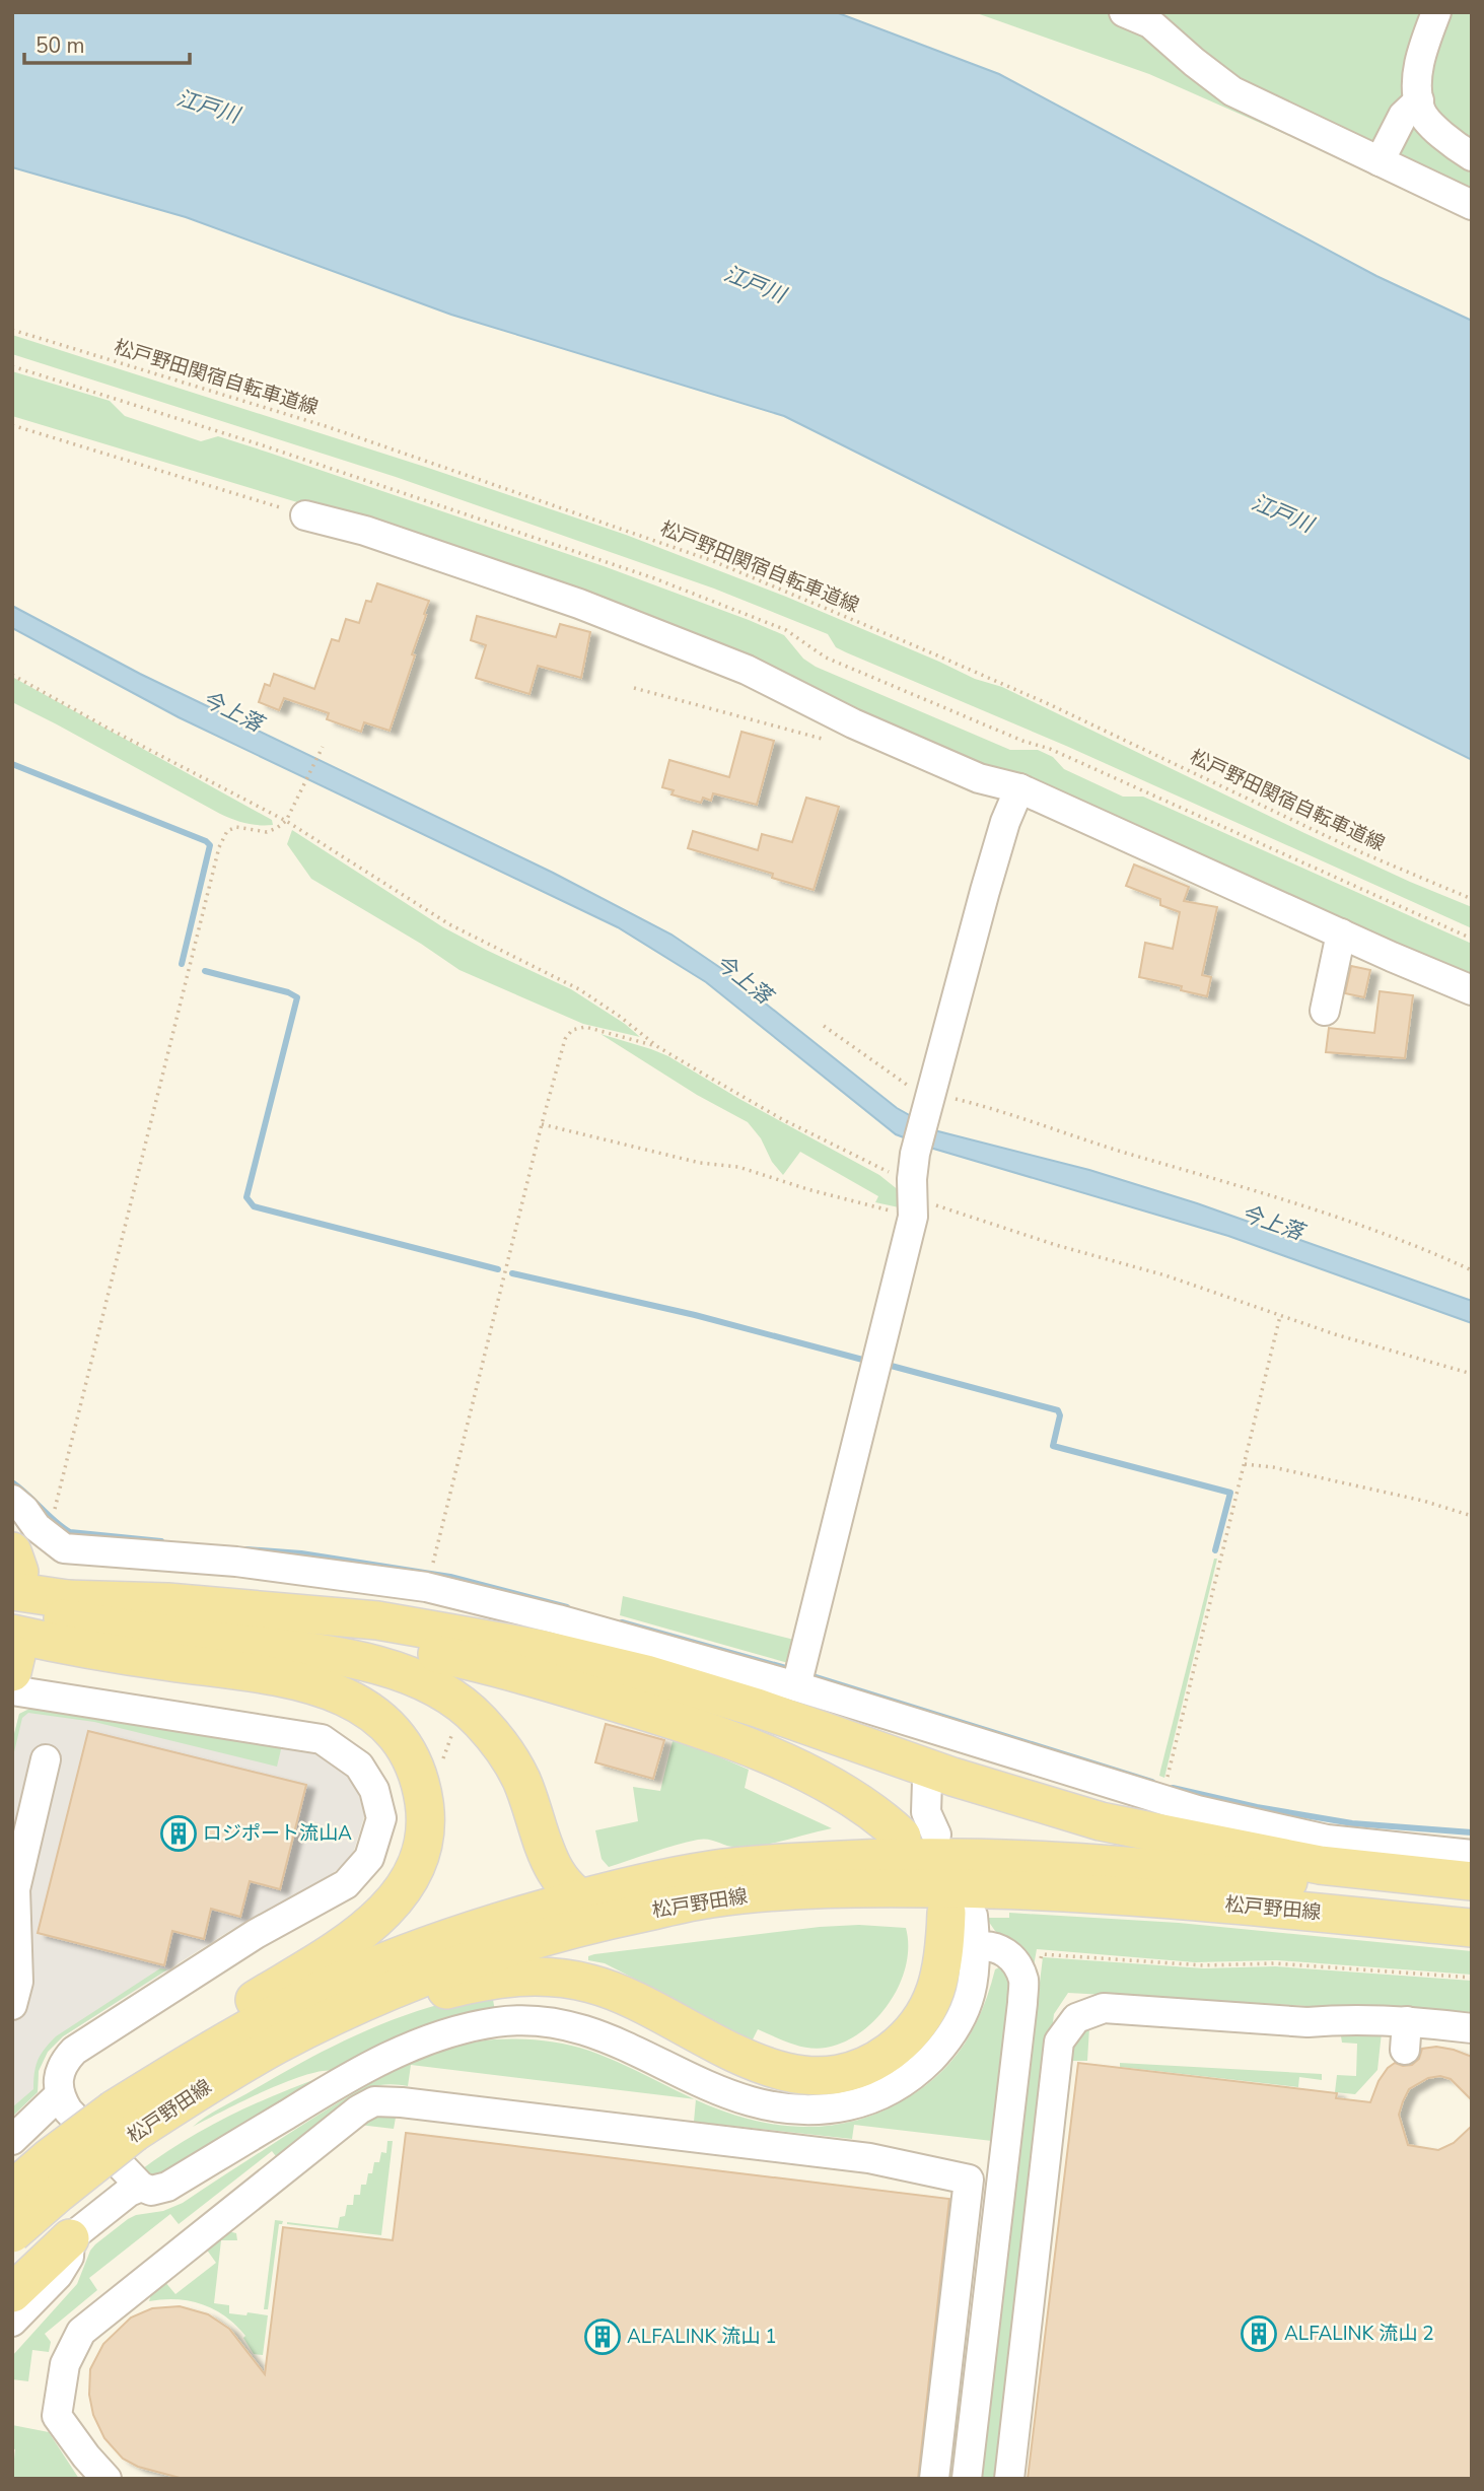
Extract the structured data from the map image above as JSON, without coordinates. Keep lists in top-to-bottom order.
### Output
{
  "streets": {
    "main road": ["松戸野田線"],
    "path": ["松戸野田関宿自転車道線"]
  },
  "water": ["江戸川", "今上落"],
  "places": {
    "building": ["ロジポート流山A", "ALFALINK 流山 2", "ALFALINK 流山 1"]
  },
  "scale_bar": "50 m"
}
